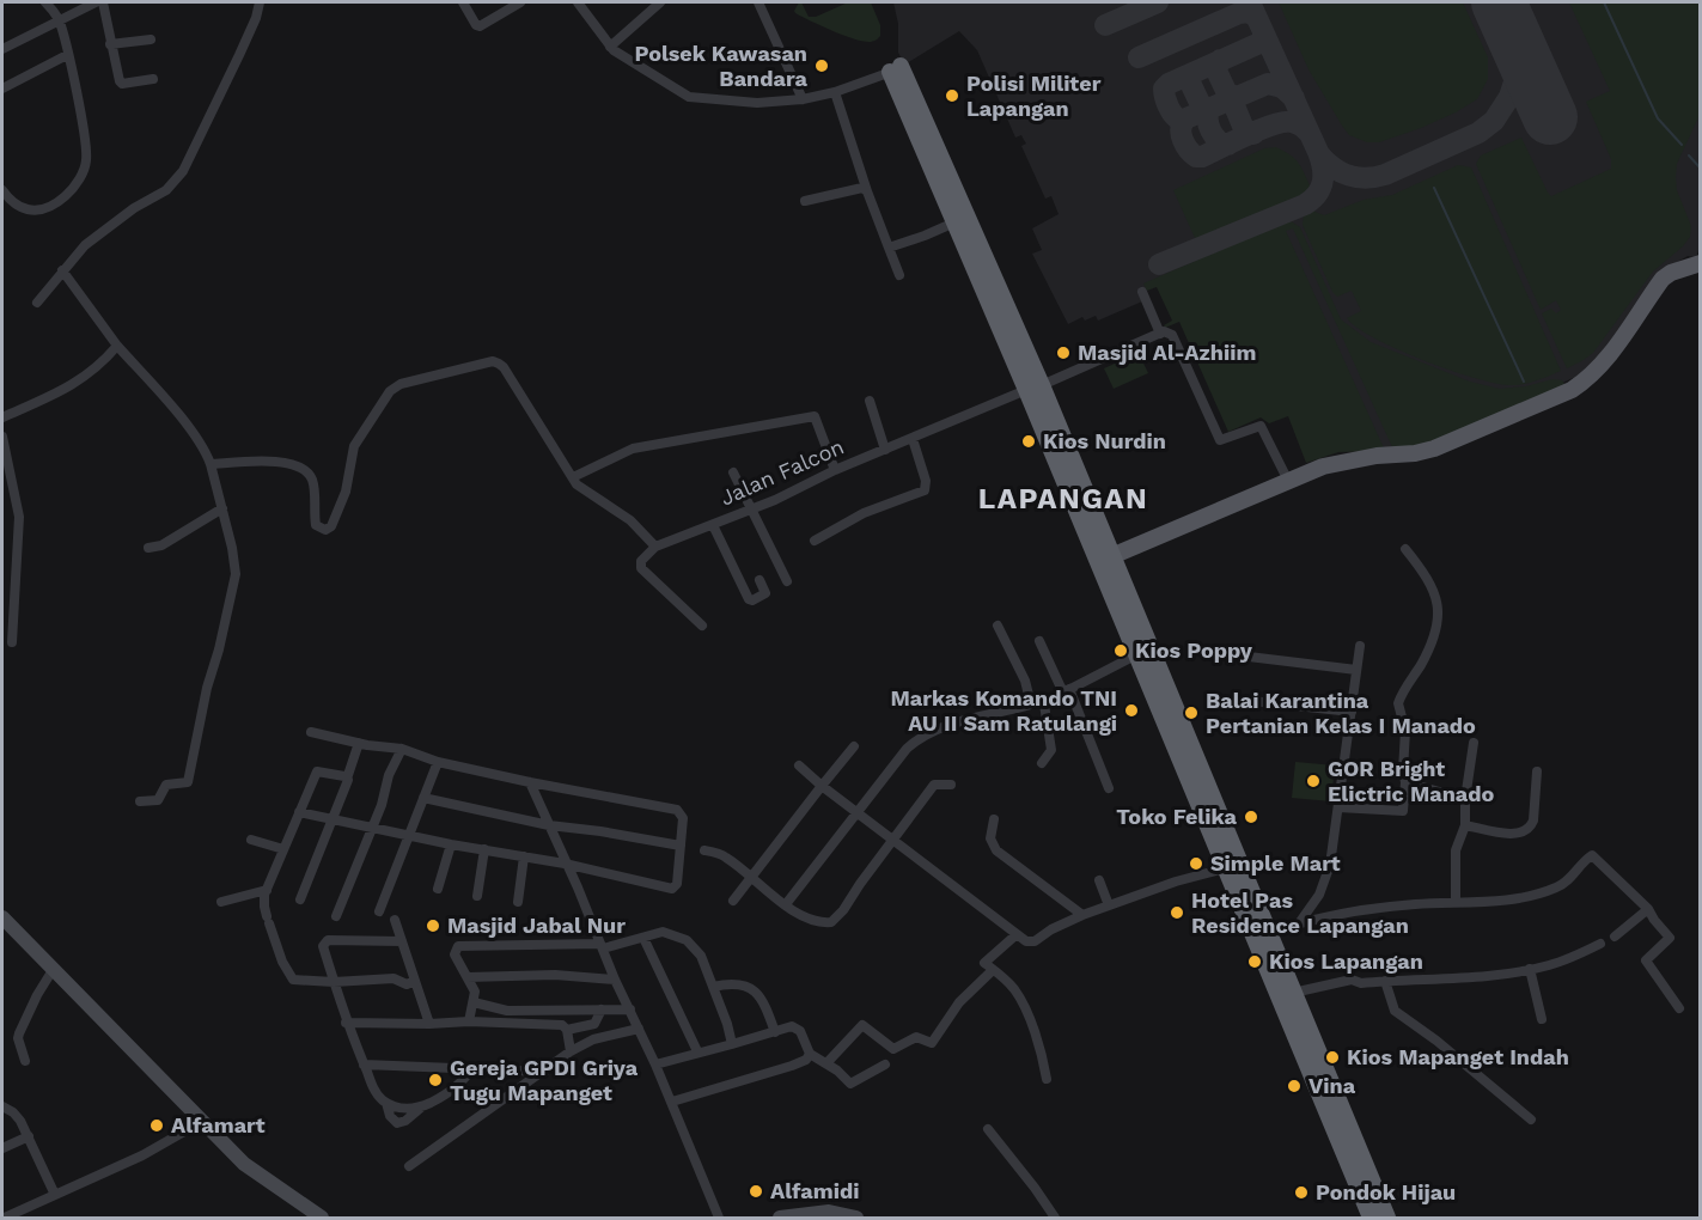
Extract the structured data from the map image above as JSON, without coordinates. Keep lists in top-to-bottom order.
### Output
{
  "streets": {
    "street": ["Jalan Falcon"]
  },
  "districts": ["LAPANGAN"],
  "places": [
    "Polsek Kawasan Bandara",
    "Polisi Militer Lapangan",
    "Masjid Al-Azhiim",
    "Kios Nurdin",
    "Kios Poppy",
    "Markas Komando TNI AU II Sam Ratulangi",
    "Balai Karantina Pertanian Kelas I Manado",
    "GOR Bright Elictric Manado",
    "Toko Felika",
    "Simple Mart",
    "Hotel Pas Residence Lapangan",
    "Masjid Jabal Nur",
    "Kios Lapangan",
    "Kios Mapanget Indah",
    "Gereja GPDI Griya Tugu Mapanget",
    "Vina",
    "Alfamart",
    "Alfamidi",
    "Pondok Hijau"
  ]
}
